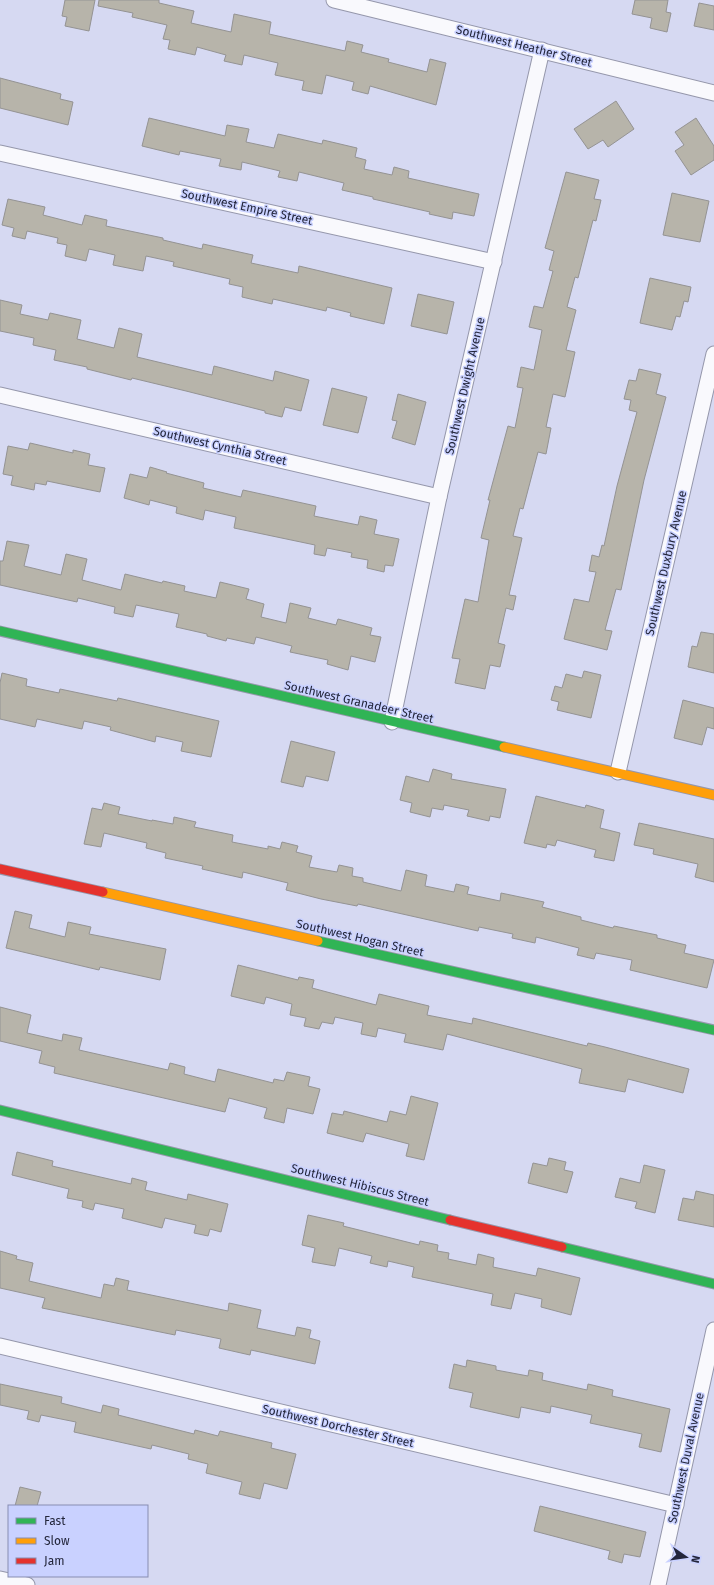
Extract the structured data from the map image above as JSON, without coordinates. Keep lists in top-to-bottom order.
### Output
{
  "streets": {
    "street": [
      "Southwest Heather Street",
      "Southwest Empire Street",
      "Southwest Dwight Avenue",
      "Southwest Cynthia Street",
      "Southwest Duxbury Avenue",
      "Southwest Granadeer Street",
      "Southwest Hogan Street",
      "Southwest Hibiscus Street",
      "Southwest Dorchester Street",
      "Southwest Duval Avenue"
    ]
  },
  "crossings": [
    ["Southwest Heather Street", "Southwest Dwight Avenue"],
    ["Southwest Empire Street", "Southwest Dwight Avenue"],
    ["Southwest Dwight Avenue", "Southwest Cynthia Street"],
    ["Southwest Dwight Avenue", "Southwest Granadeer Street"],
    ["Southwest Duxbury Avenue", "Southwest Granadeer Street"],
    ["Southwest Dorchester Street", "Southwest Duval Avenue"]
  ],
  "legend": ["Fast", "Slow", "Jam"],
  "north": "right"
}
